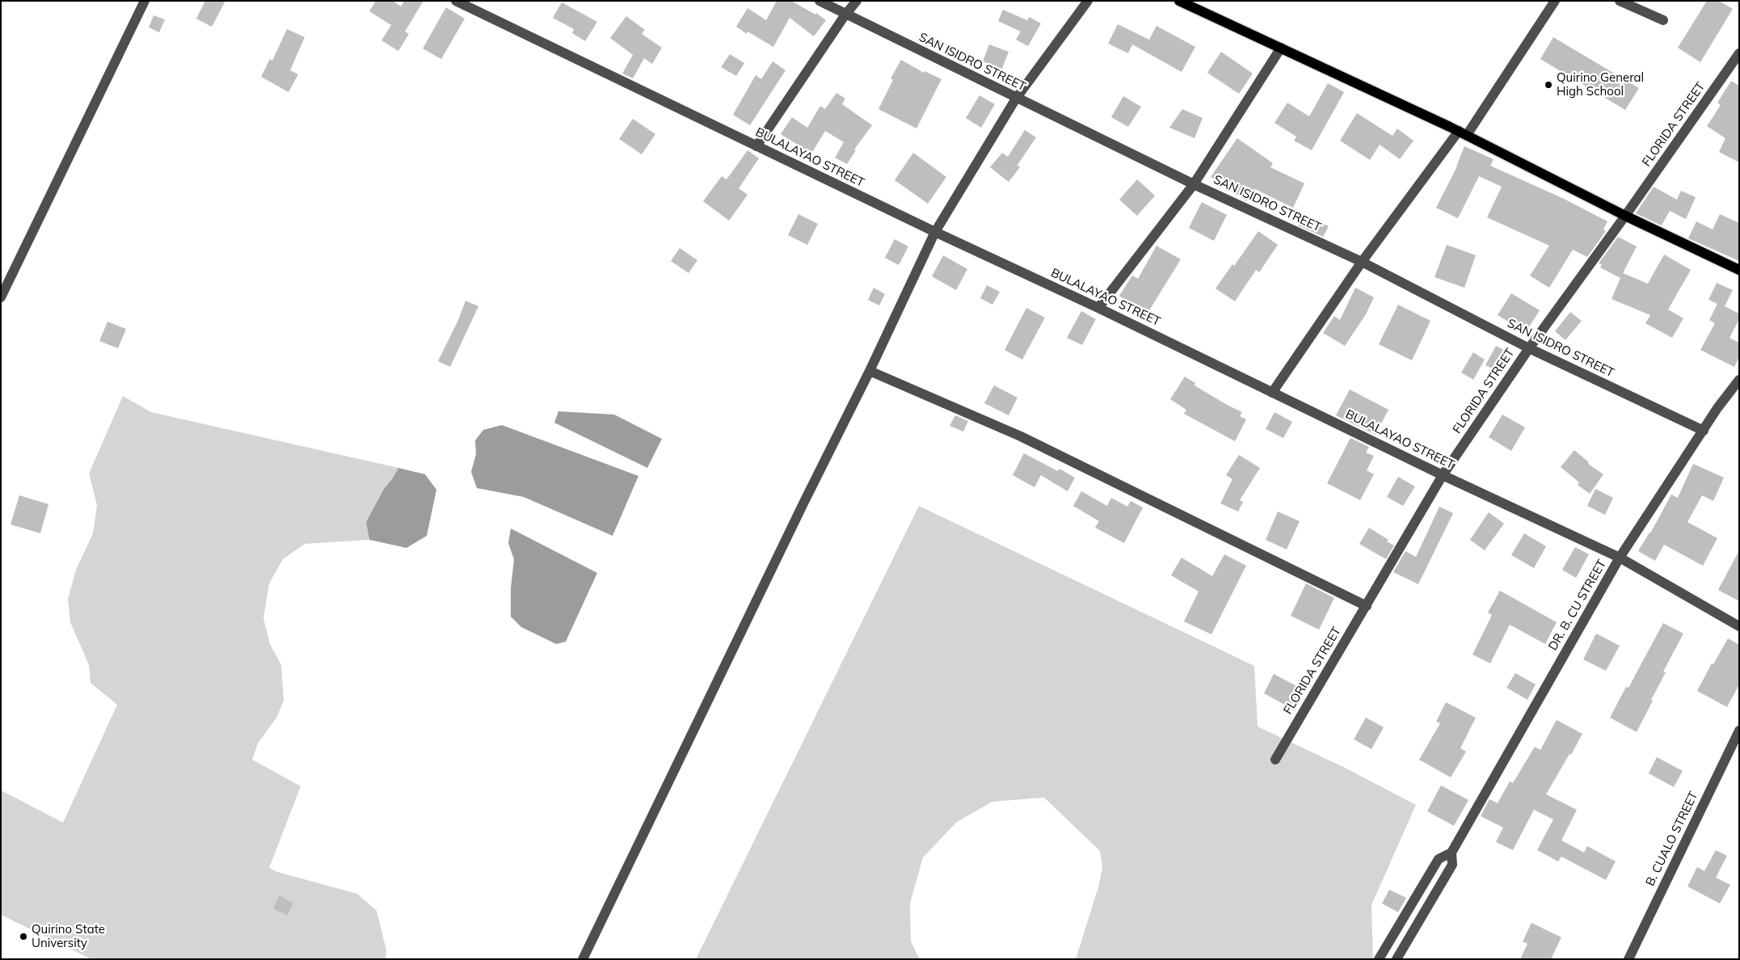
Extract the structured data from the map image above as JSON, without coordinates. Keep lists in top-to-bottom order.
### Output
{
  "streets": {
    "street": [
      "SAN ISIDRO STREET",
      "FLORIDA STREET",
      "BULALAYAO STREET",
      "DR. B. CU STREET",
      "B. CUALO STREET"
    ]
  },
  "crossings": [
    ["SAN ISIDRO STREET", "FLORIDA STREET"],
    ["SAN ISIDRO STREET", "DR. B. CU STREET"],
    ["FLORIDA STREET", "BULALAYAO STREET"],
    ["BULALAYAO STREET", "DR. B. CU STREET"]
  ],
  "places": ["Quirino General High School", "Quirino State University"]
}
